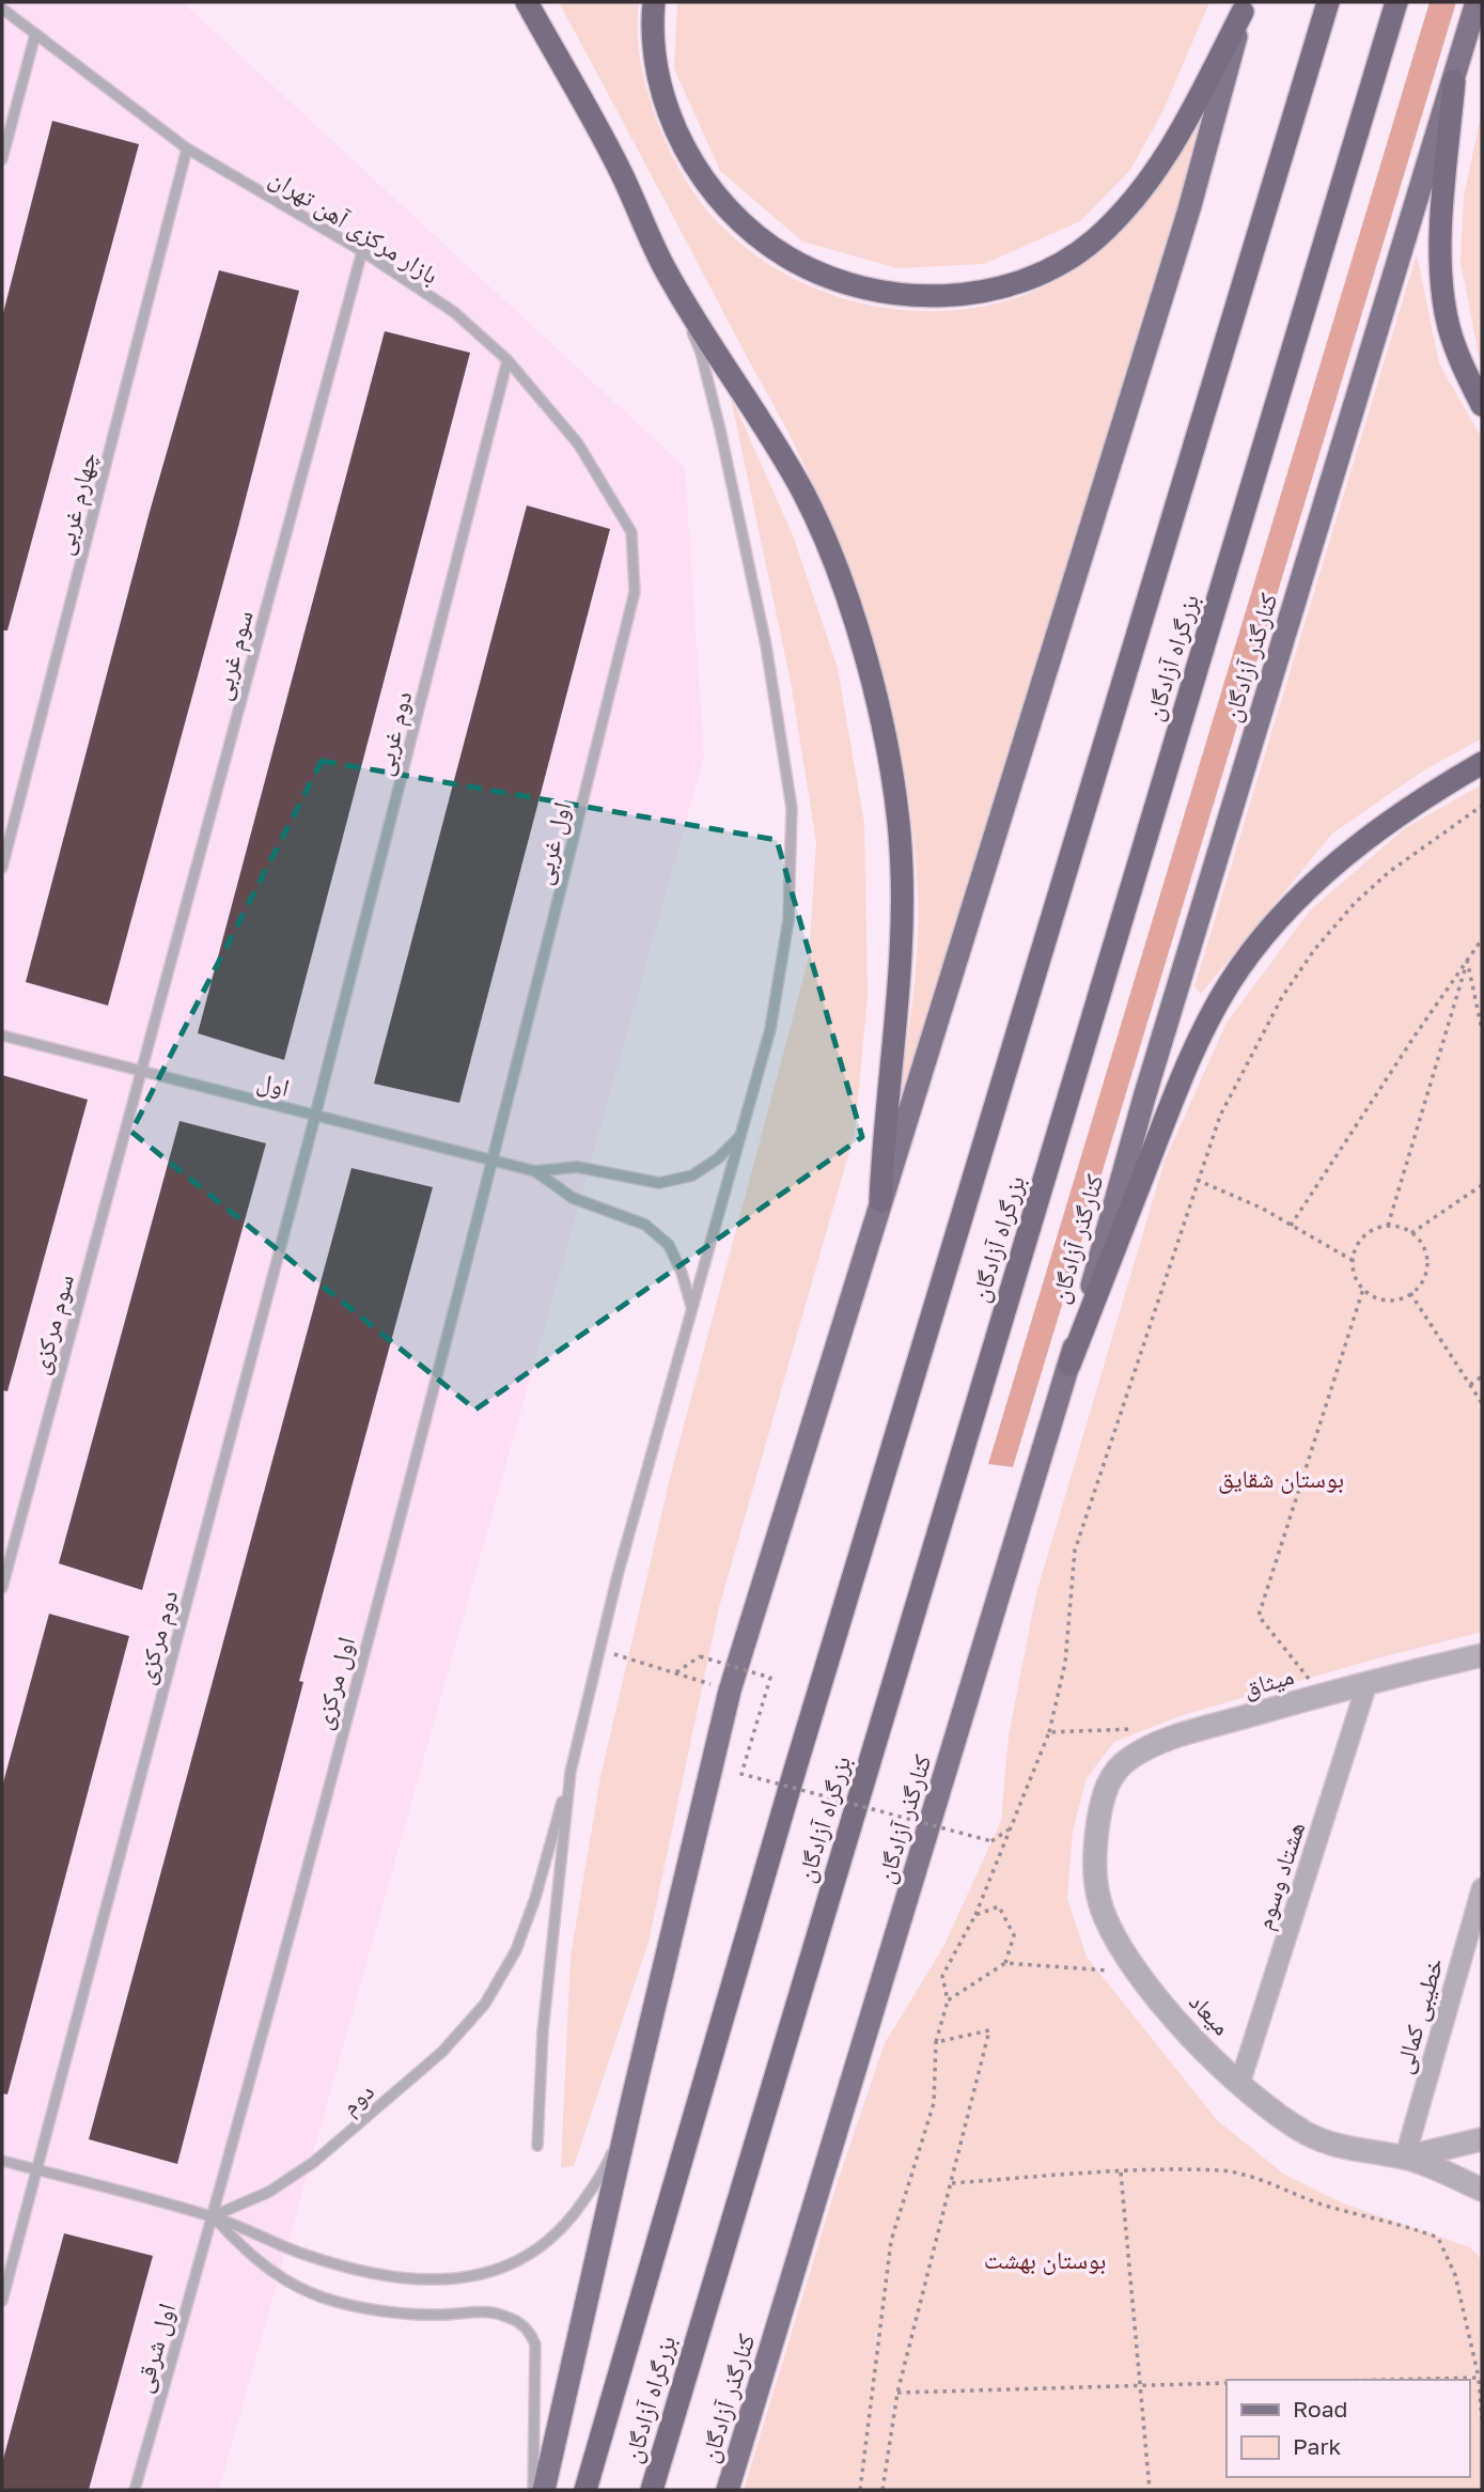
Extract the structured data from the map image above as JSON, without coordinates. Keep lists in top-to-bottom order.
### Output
{
  "streets": {
    "highway": ["بزرگراه آزادگان"],
    "main road": ["کنارگذر آزادگان"],
    "street": [
      "میثاق",
      "هشتاد وسوم",
      "میعاد",
      "خطیبی کمالی"
    ],
    "lane": [
      "بازار مرکزی آهن تهران",
      "چهارم غربی",
      "سوم غربی",
      "دوم غربی",
      "اول غربی",
      "اول",
      "سوم مرکزی",
      "دوم مرکزی",
      "اول مرکزی",
      "دوم",
      "اول شرقی"
    ]
  },
  "crossings": [
    ["بازار مرکزی آهن تهران", "چهارم غربی"],
    ["بازار مرکزی آهن تهران", "سوم غربی"],
    ["بازار مرکزی آهن تهران", "دوم غربی"],
    ["بازار مرکزی آهن تهران", "اول غربی"],
    ["سوم غربی", "اول"],
    ["سوم غربی", "سوم مرکزی"],
    ["دوم غربی", "اول"],
    ["دوم غربی", "دوم مرکزی"],
    ["اول غربی", "اول"],
    ["اول غربی", "اول مرکزی"],
    ["اول", "سوم مرکزی"],
    ["اول", "دوم مرکزی"],
    ["اول", "اول مرکزی"],
    ["میثاق", "هشتاد وسوم"],
    ["میثاق", "میعاد"],
    ["اول مرکزی", "دوم"],
    ["اول مرکزی", "اول شرقی"],
    ["هشتاد وسوم", "میعاد"],
    ["میعاد", "خطیبی کمالی"],
    ["دوم", "اول شرقی"]
  ],
  "parks": ["بوستان شقایق", "بوستان بهشت"],
  "legend": ["Road", "Park"]
}
